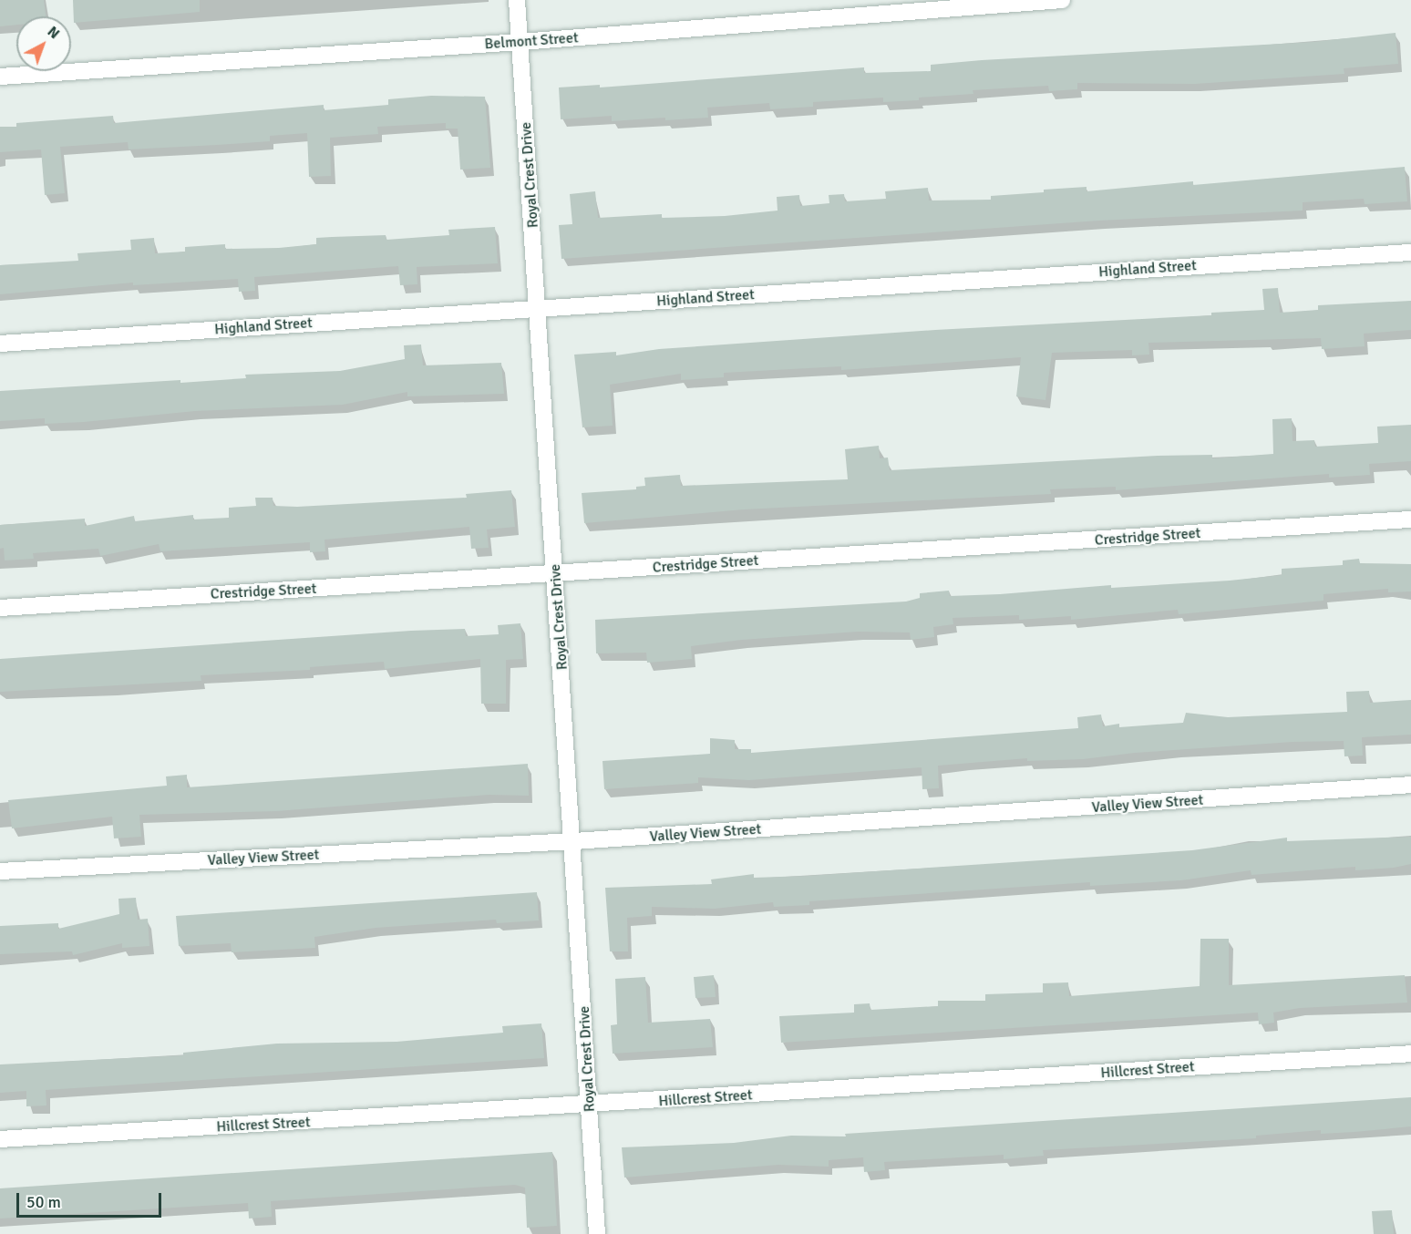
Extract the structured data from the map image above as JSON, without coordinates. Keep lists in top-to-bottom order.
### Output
{
  "streets": {
    "street": [
      "Belmont Street",
      "Royal Crest Drive",
      "Highland Street",
      "Crestridge Street",
      "Valley View Street",
      "Hillcrest Street"
    ]
  },
  "crossings": [
    ["Belmont Street", "Royal Crest Drive"],
    ["Royal Crest Drive", "Highland Street"],
    ["Royal Crest Drive", "Crestridge Street"],
    ["Royal Crest Drive", "Valley View Street"],
    ["Royal Crest Drive", "Hillcrest Street"]
  ],
  "scale_bar": "50 m",
  "north": "top right"
}
